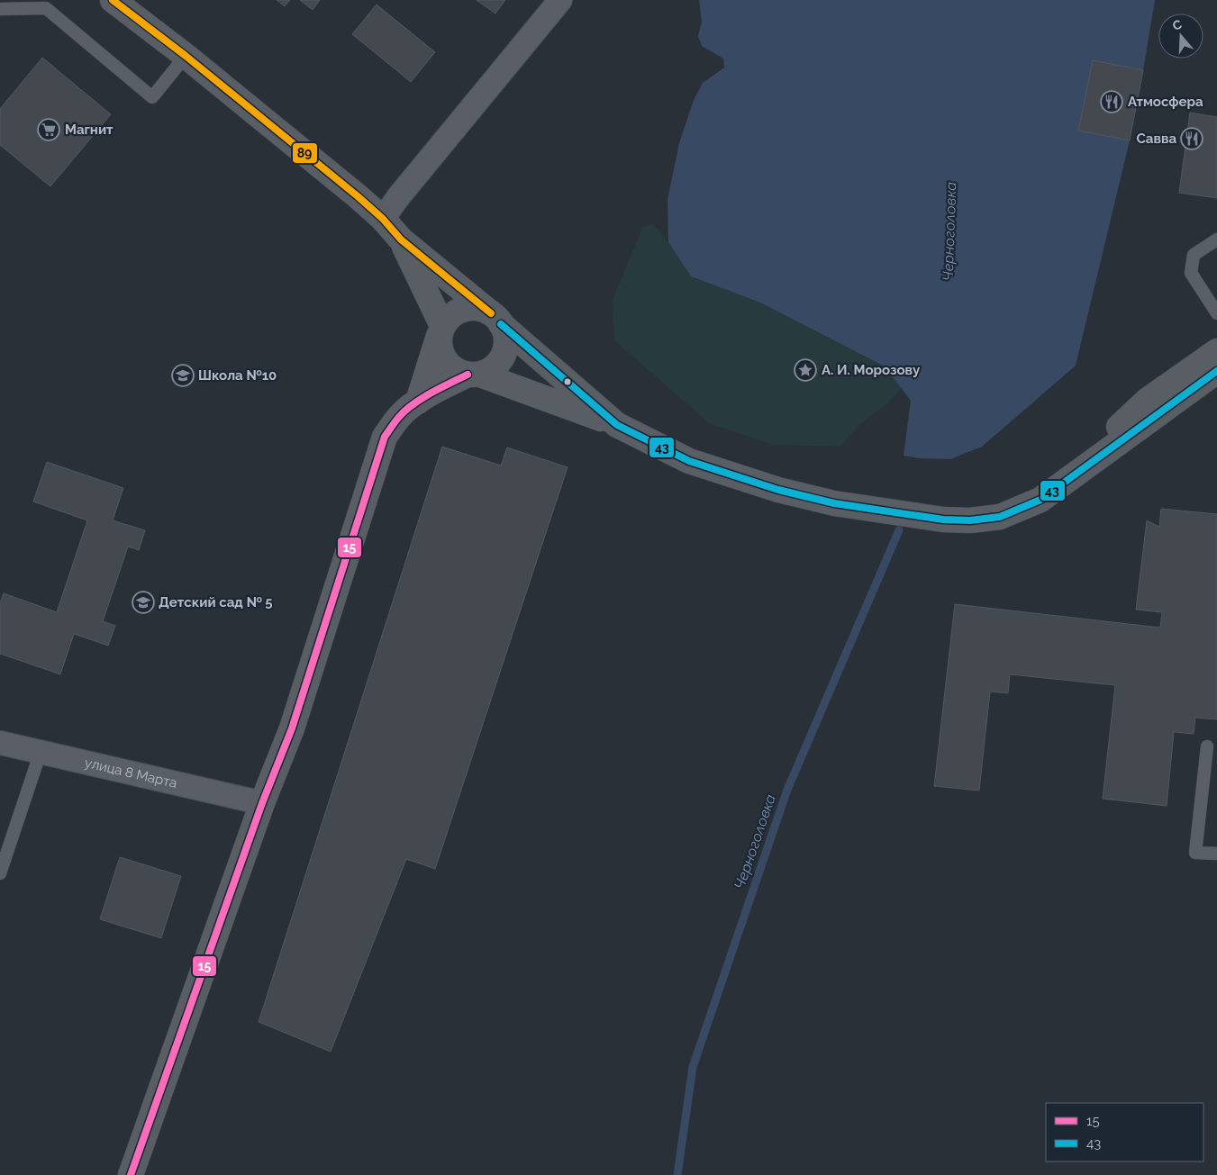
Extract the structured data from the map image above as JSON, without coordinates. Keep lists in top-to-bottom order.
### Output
{
  "streets": {
    "street": ["улица 8 Марта"]
  },
  "water": ["Черноголовка"],
  "places": {
    "restaurant": ["Атмосфера", "Савва"],
    "supermarket": ["Магнит"],
    "place": ["А. И. Морозову"],
    "school or university": ["Школа №10", "Детский сад № 5"]
  },
  "lines": ["transit line 89", "transit line 43", "transit line 15"],
  "legend": ["15", "43"],
  "north": "top"
}
